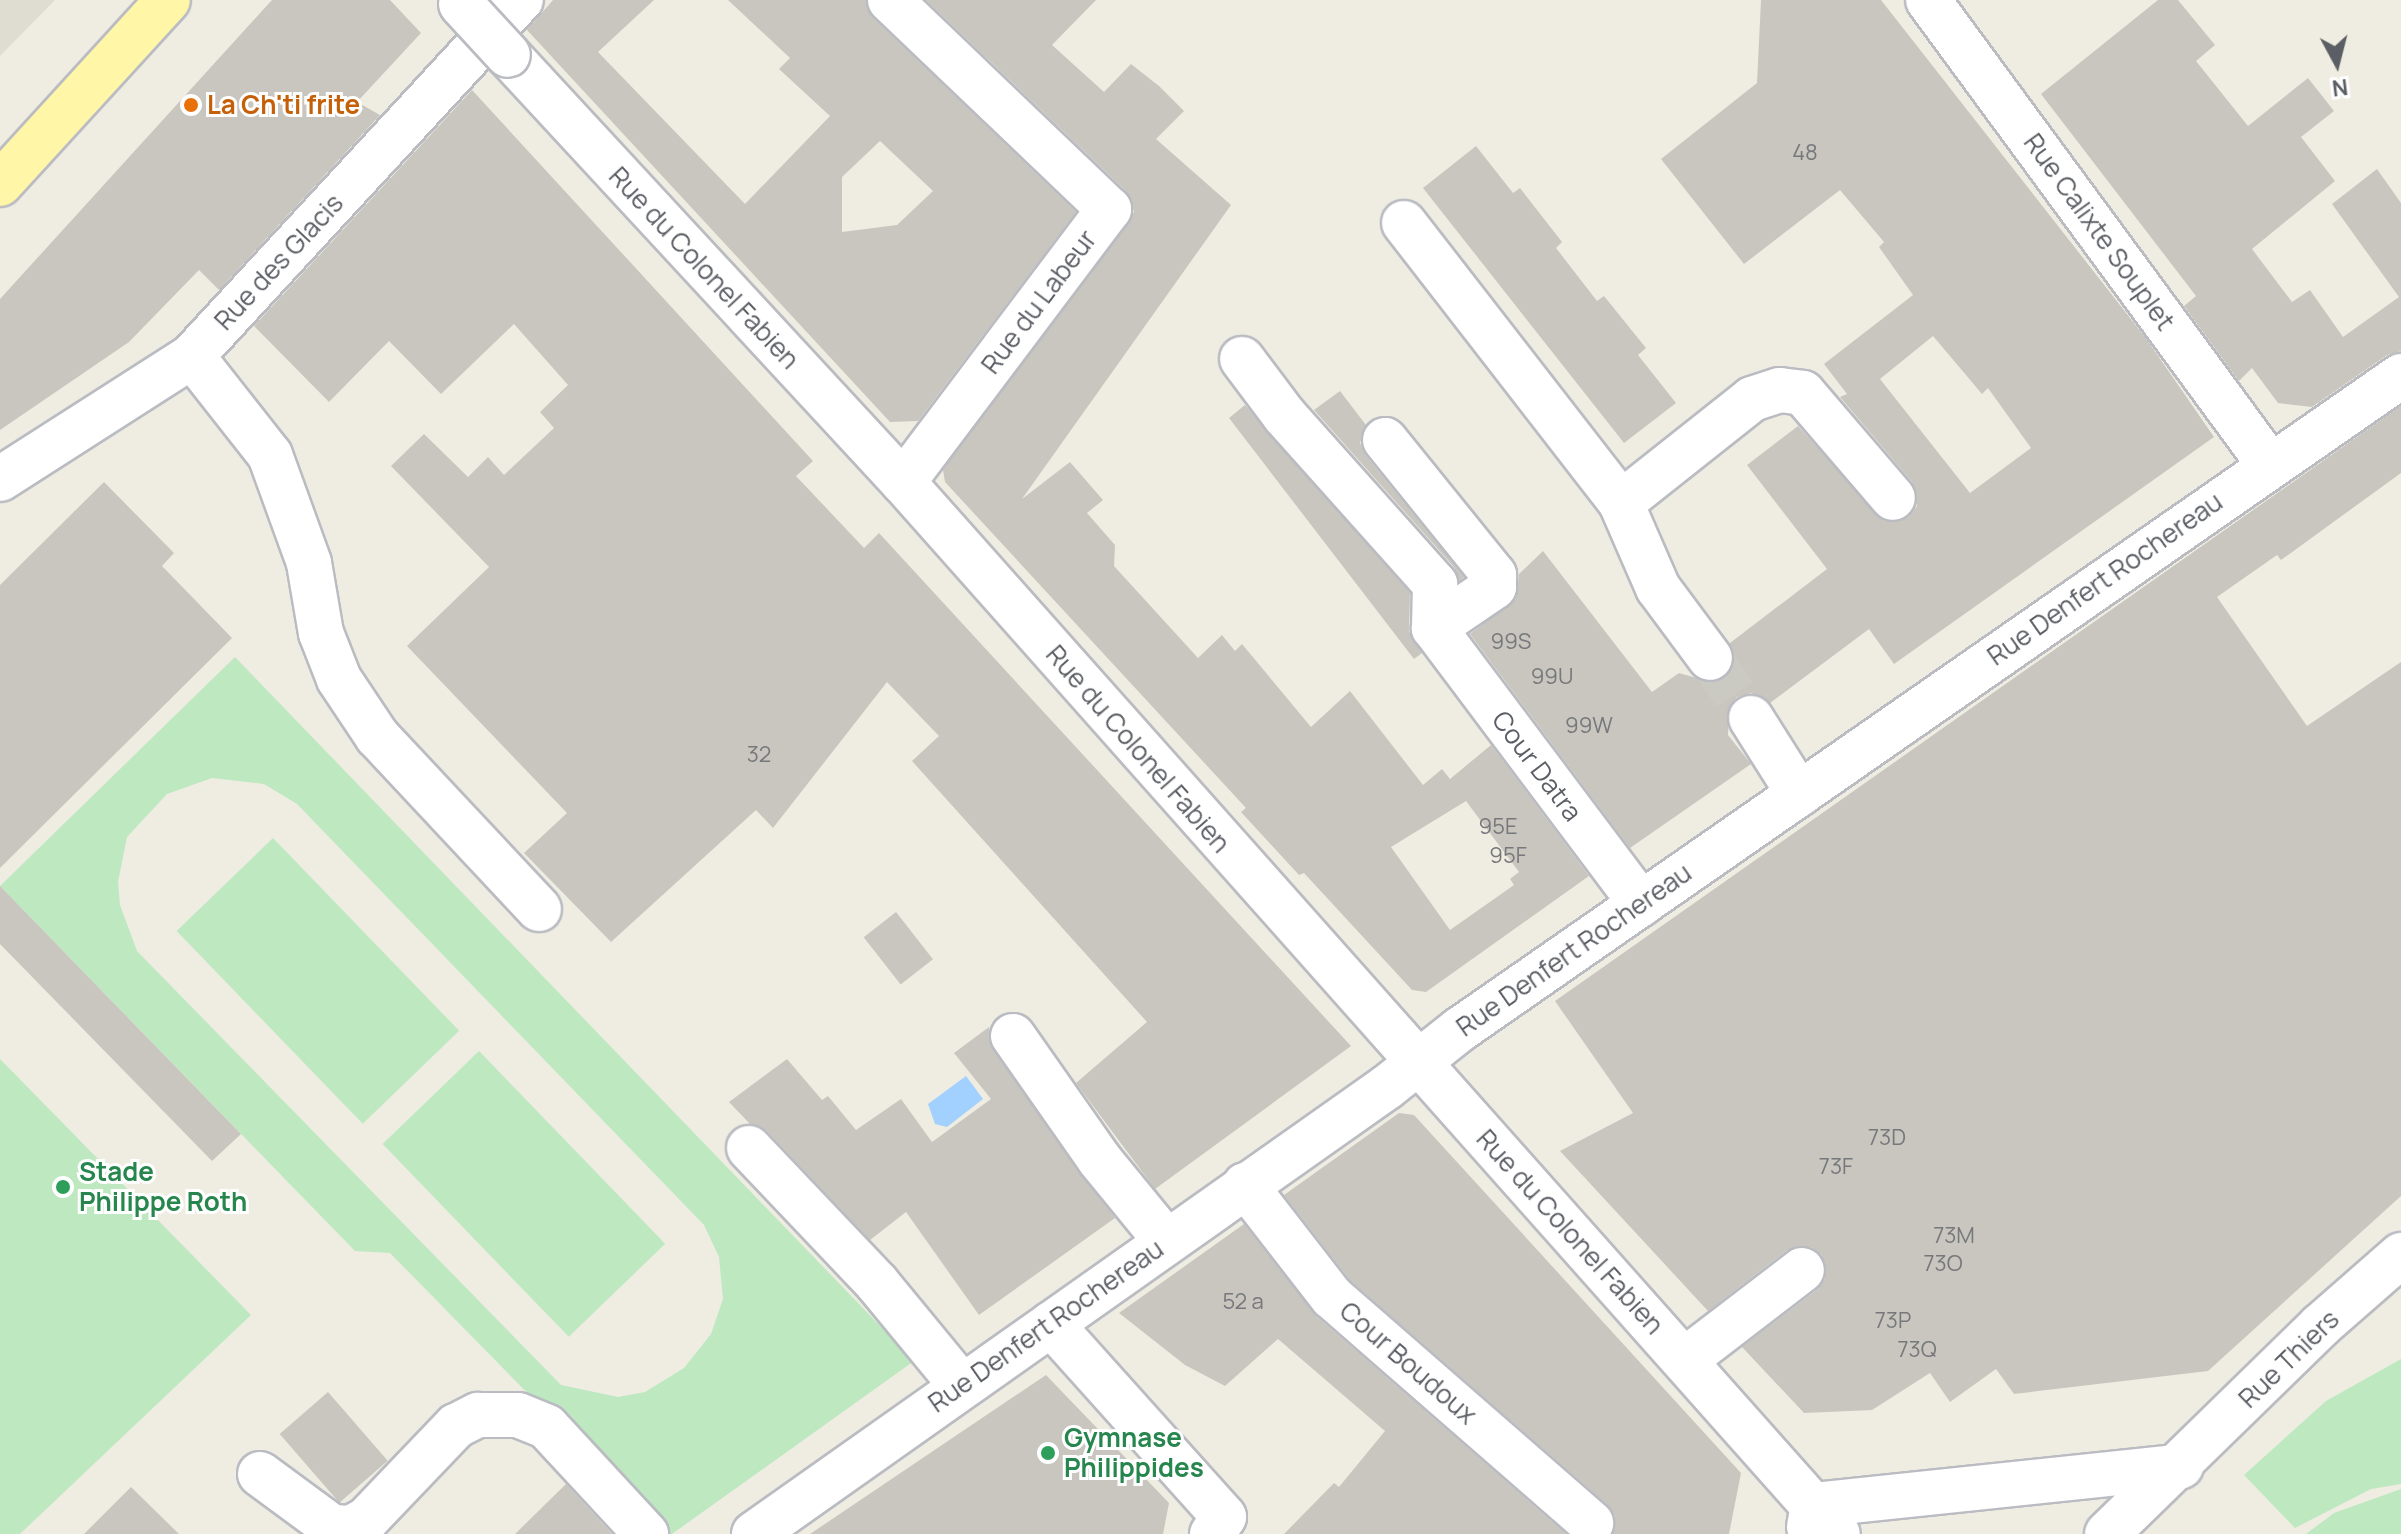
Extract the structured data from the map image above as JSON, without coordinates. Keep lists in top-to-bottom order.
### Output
{
  "streets": {
    "street": [
      "Rue Calixte Souplet",
      "Rue des Glacis",
      "Rue du Colonel Fabien",
      "Rue du Labeur",
      "Rue Denfert Rochereau",
      "Cour Datra",
      "Rue Thiers",
      "Cour Boudoux"
    ]
  },
  "crossings": [
    ["Rue Calixte Souplet", "Rue Denfert Rochereau"],
    ["Rue du Colonel Fabien", "Rue du Labeur"],
    ["Rue du Colonel Fabien", "Rue Denfert Rochereau"],
    ["Rue Denfert Rochereau", "Cour Datra"],
    ["Rue Denfert Rochereau", "Cour Boudoux"]
  ],
  "places": ["La Ch'ti frite", "Stade Philippe Roth", "Gymnase Philippides"],
  "house_numbers": [
    "48",
    "99S",
    "99U",
    "99W",
    "32",
    "95E",
    "95F",
    "73D",
    "73F",
    "73M",
    "73O",
    "52 a",
    "73P",
    "73Q"
  ],
  "north": "bottom"
}
